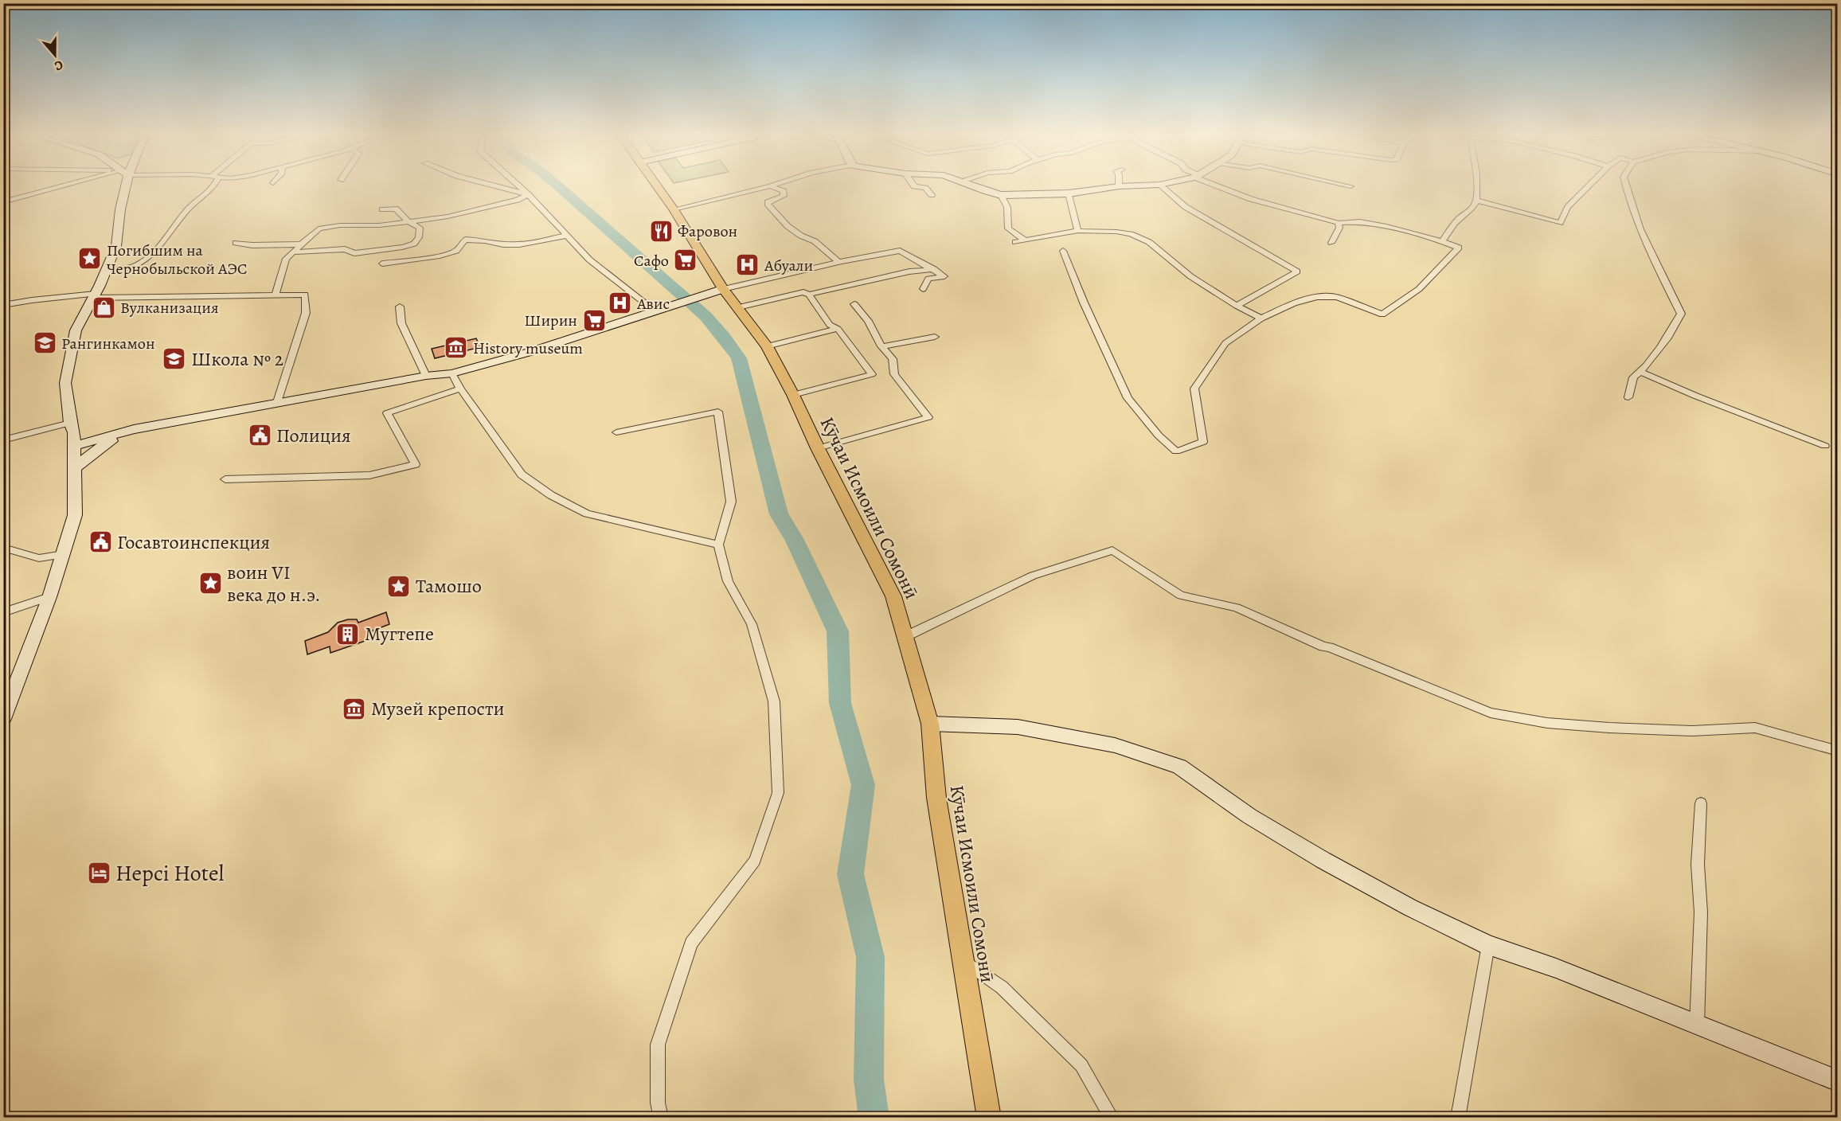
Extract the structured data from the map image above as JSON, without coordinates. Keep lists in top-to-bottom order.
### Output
{
  "streets": {
    "main road": ["Кӯчаи Исмоили Сомонӣ"]
  },
  "places": {
    "restaurant": ["Фаровон"],
    "place": ["Погибшим на Чернобыльской АЭС", "воин VI века до н.э.", "Тамошо"],
    "supermarket": ["Сафо", "Ширин"],
    "hospital": ["Абуали", "Авис"],
    "shop": ["Вулканизация"],
    "school or university": ["Рангинкамон", "Школа № 2"],
    "museum": ["History museum", "Музей крепости"],
    "public building": ["Полиция", "Госавтоинспекция"],
    "building": ["Мугтепе"],
    "hotel": ["Hepci Hotel"]
  },
  "north": "bottom"
}
